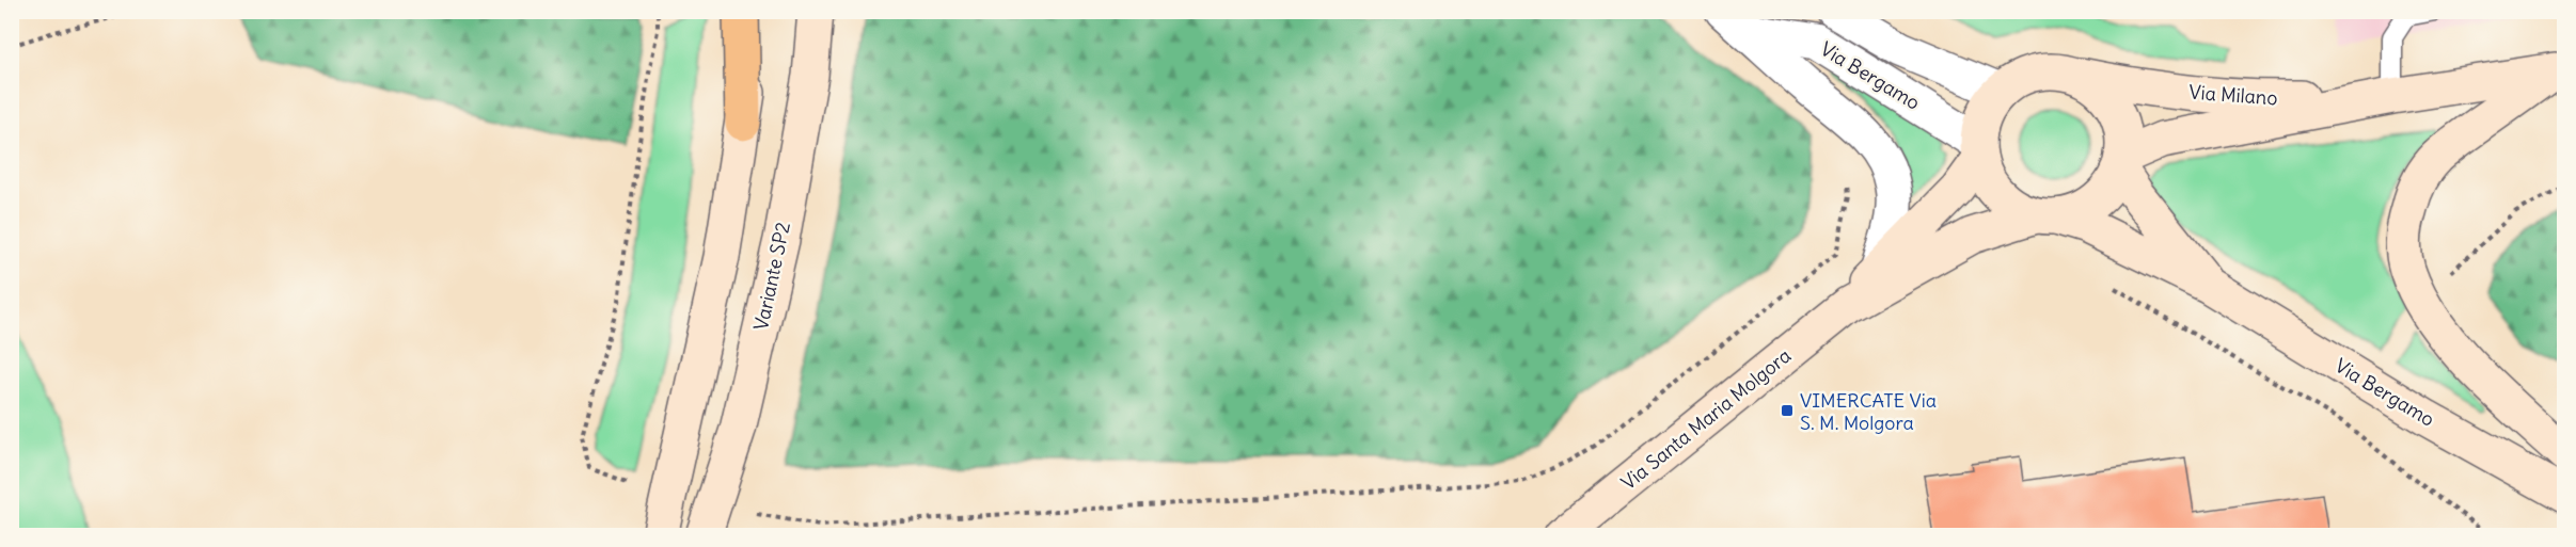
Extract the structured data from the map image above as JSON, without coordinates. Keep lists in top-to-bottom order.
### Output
{
  "streets": {
    "street": [
      "Via Bergamo",
      "Via Milano",
      "Variante SP2",
      "Via Santa Maria Molgora"
    ]
  },
  "crossings": [
    ["Via Bergamo", "Via Milano"],
    ["Via Bergamo", "Via Santa Maria Molgora"],
    ["Via Milano", "Via Santa Maria Molgora"]
  ],
  "places": {
    "transit": ["VIMERCATE Via S. M. Molgora"]
  }
}
